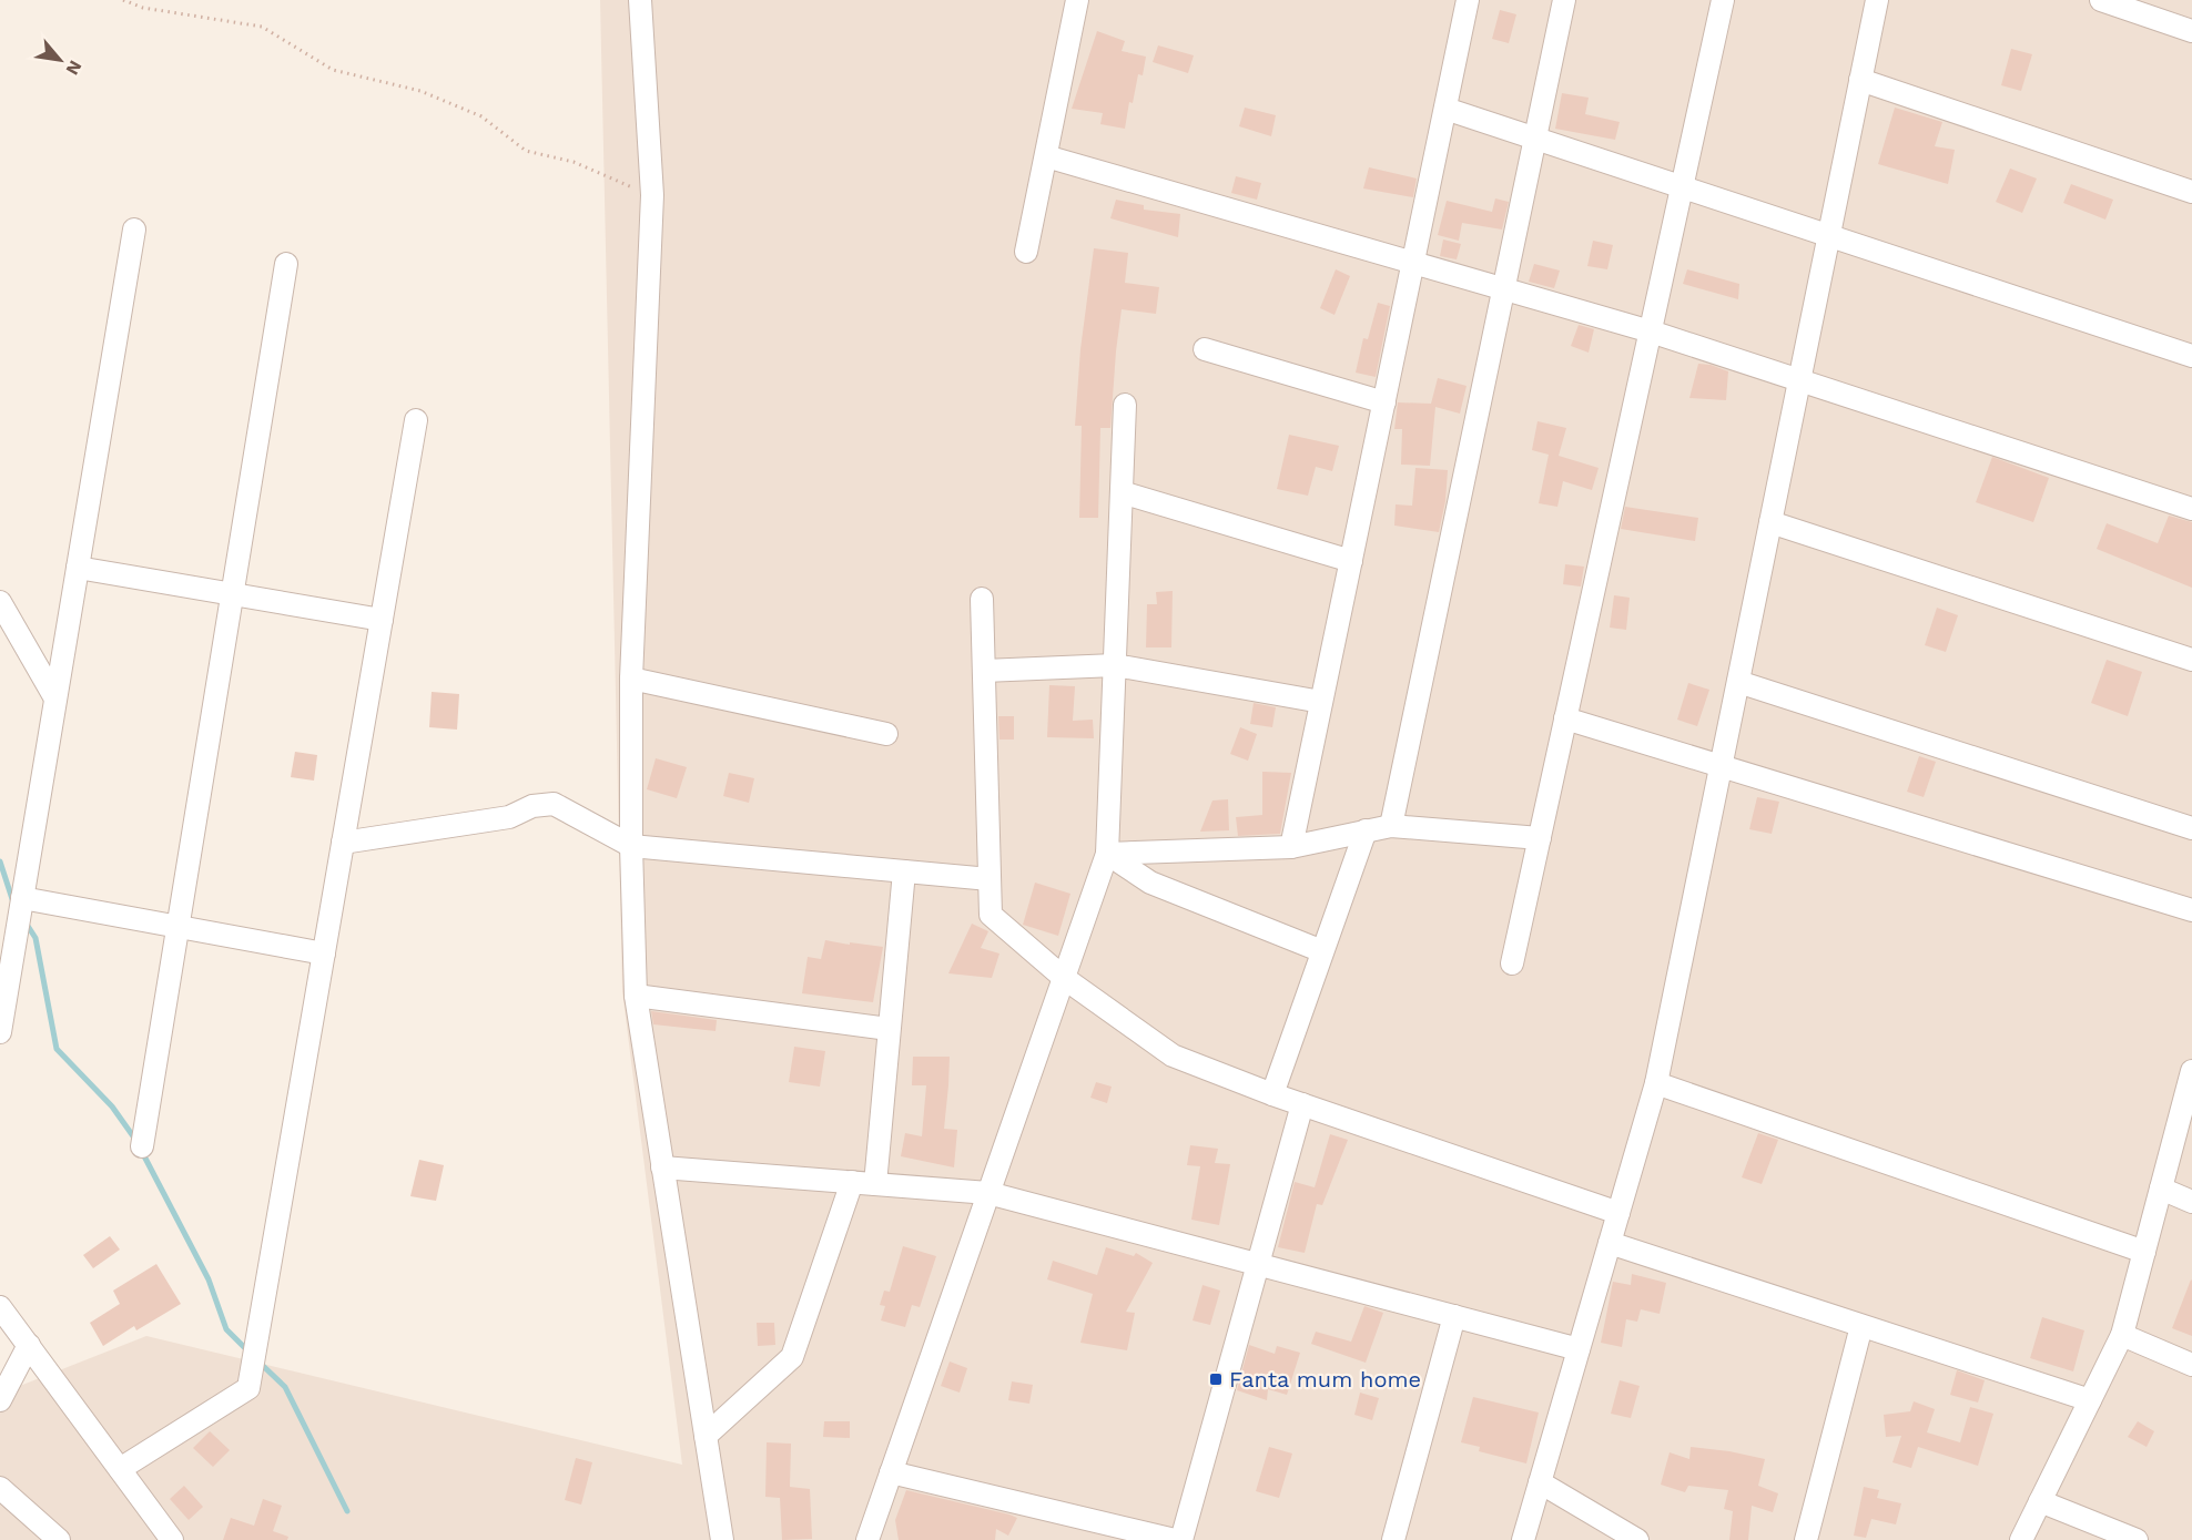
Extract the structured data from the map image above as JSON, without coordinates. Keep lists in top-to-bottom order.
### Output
{
  "places": {
    "transit": ["Fanta mum home"]
  },
  "north": "bottom right"
}
